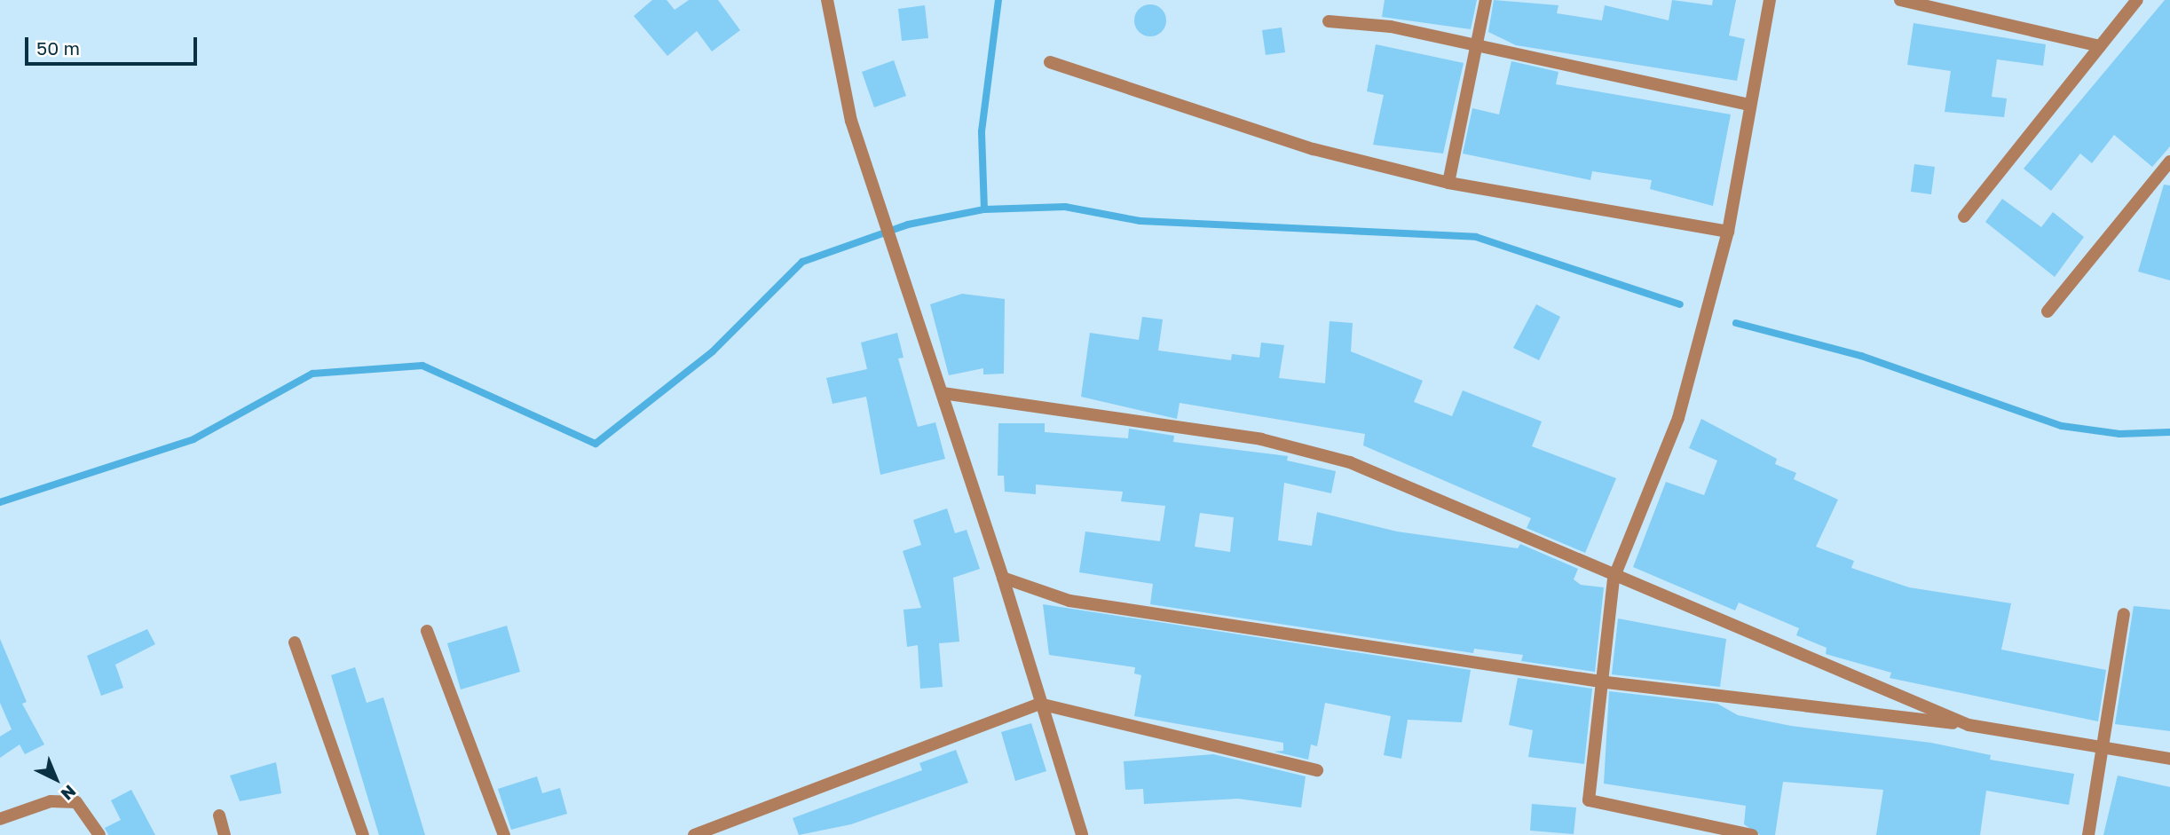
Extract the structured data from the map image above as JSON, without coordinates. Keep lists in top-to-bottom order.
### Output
{
  "scale_bar": "50 m",
  "north": "bottom right"
}
